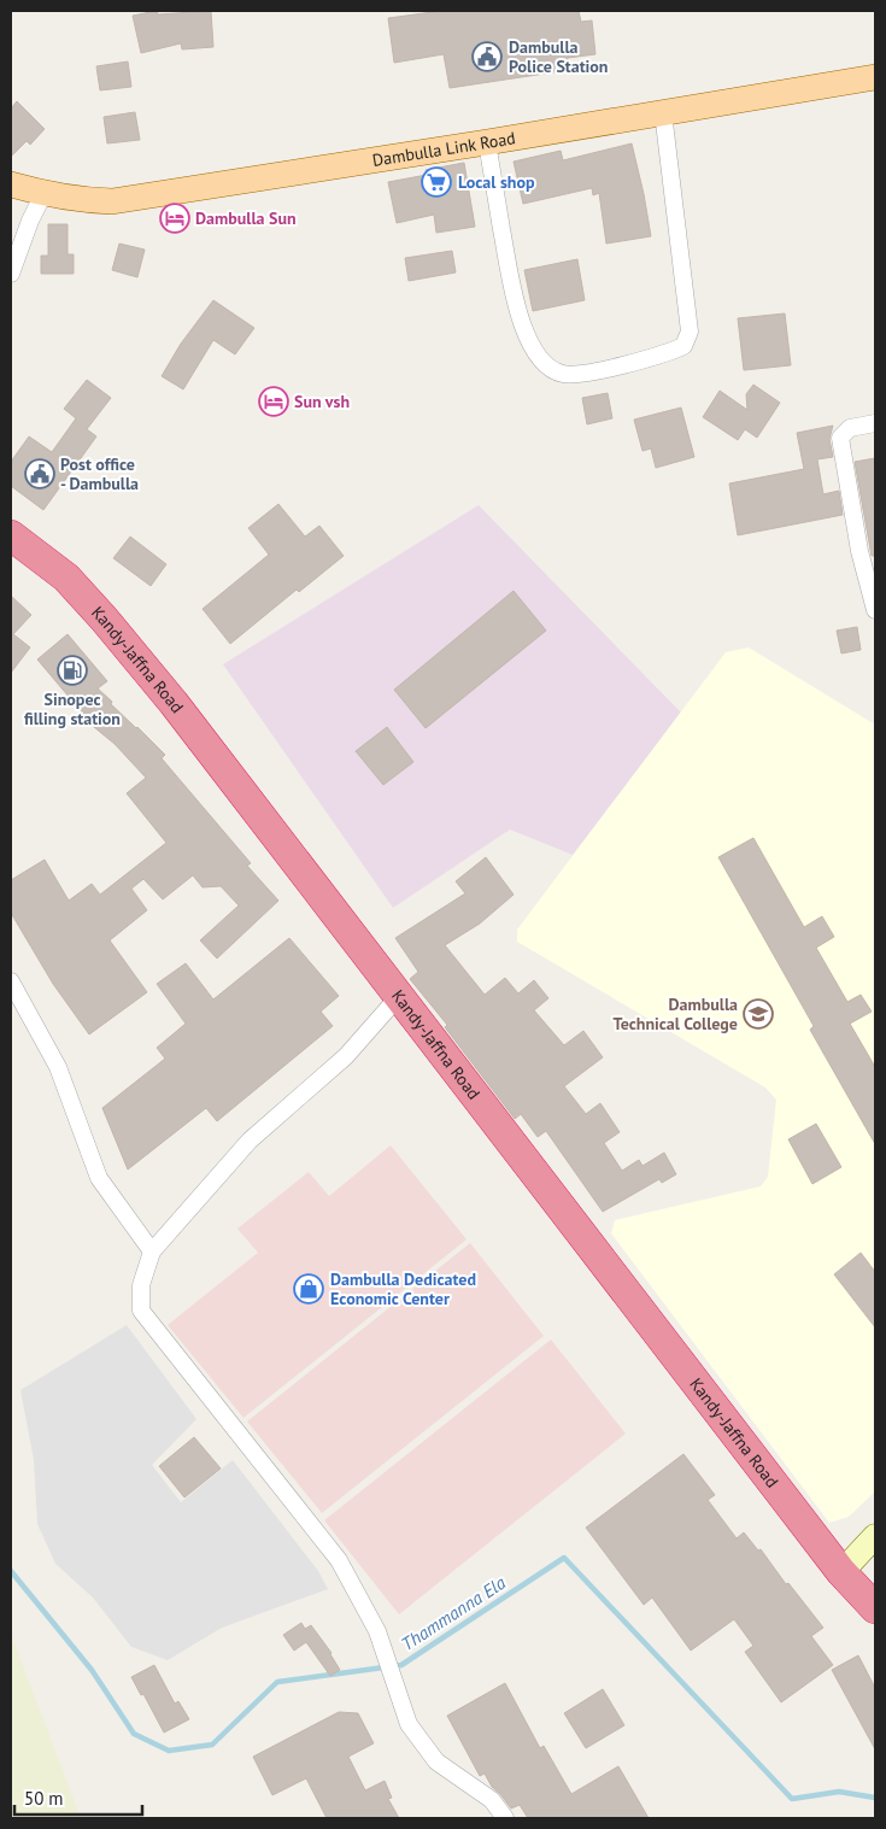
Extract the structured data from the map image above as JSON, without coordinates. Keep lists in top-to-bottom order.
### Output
{
  "streets": {
    "highway": ["Kandy-Jaffna Road"],
    "main road": ["Dambulla Link Road"]
  },
  "water": ["Thammanna Ela"],
  "places": {
    "public building": ["Dambulla Police Station", "Post office - Dambulla"],
    "supermarket": ["Local shop"],
    "hotel": ["Dambulla Sun", "Sun vsh"],
    "fuel station": ["Sinopec filling station"],
    "school or university": ["Dambulla Technical College"],
    "shop": ["Dambulla Dedicated Economic Center"]
  },
  "scale_bar": "50 m"
}
